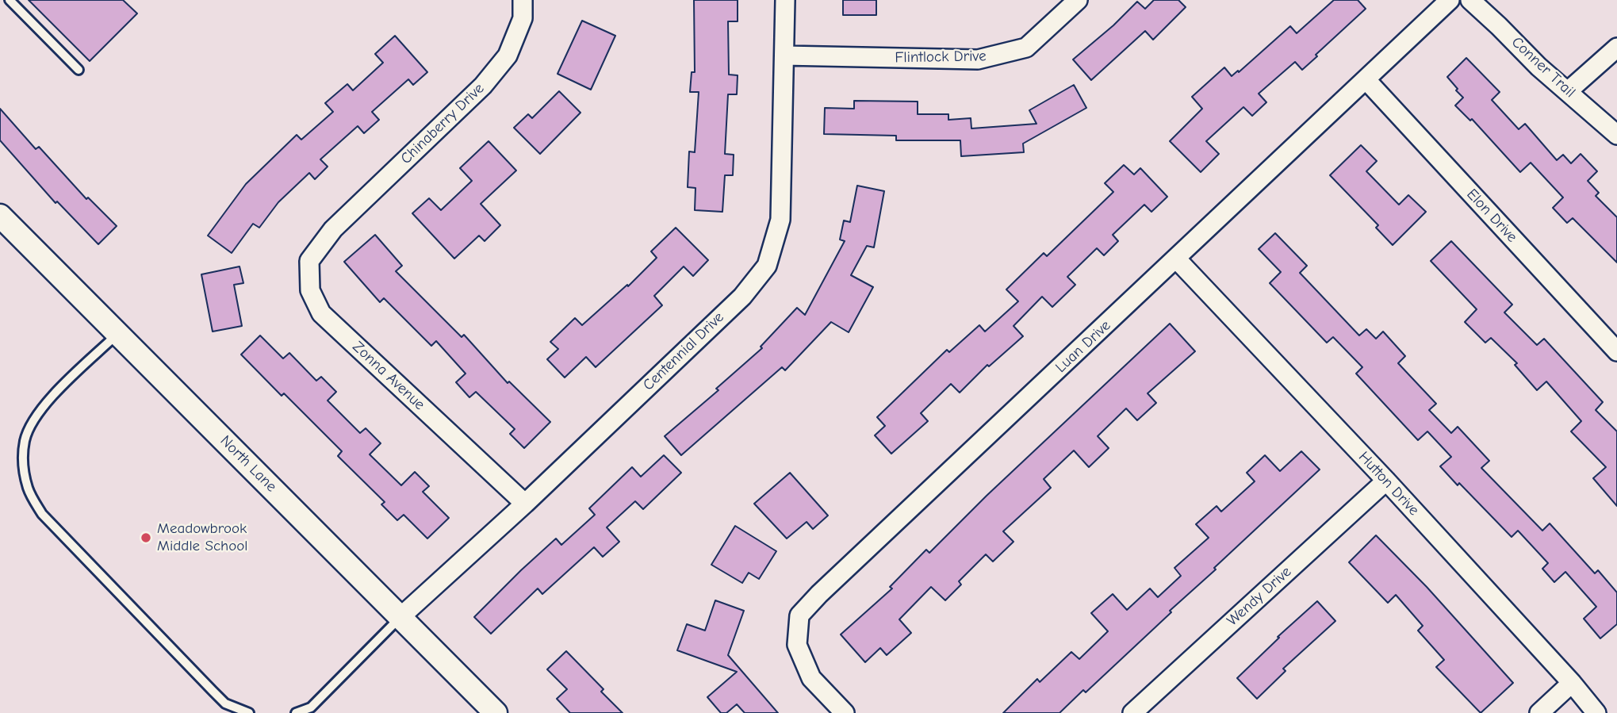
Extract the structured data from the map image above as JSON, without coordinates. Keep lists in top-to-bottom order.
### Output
{
  "streets": {
    "street": [
      "Flintlock Drive",
      "Conner Trail",
      "Chinaberry Drive",
      "Elon Drive",
      "Luan Drive",
      "Centennial Drive",
      "Zonna Avenue",
      "North Lane",
      "Hutton Drive",
      "Wendy Drive"
    ]
  },
  "crossings": [
    ["Flintlock Drive", "Centennial Drive"],
    ["Chinaberry Drive", "Zonna Avenue"],
    ["Elon Drive", "Luan Drive"],
    ["Luan Drive", "Hutton Drive"],
    ["Centennial Drive", "Zonna Avenue"],
    ["Centennial Drive", "North Lane"],
    ["Hutton Drive", "Wendy Drive"]
  ],
  "places": ["Meadowbrook Middle School"]
}
